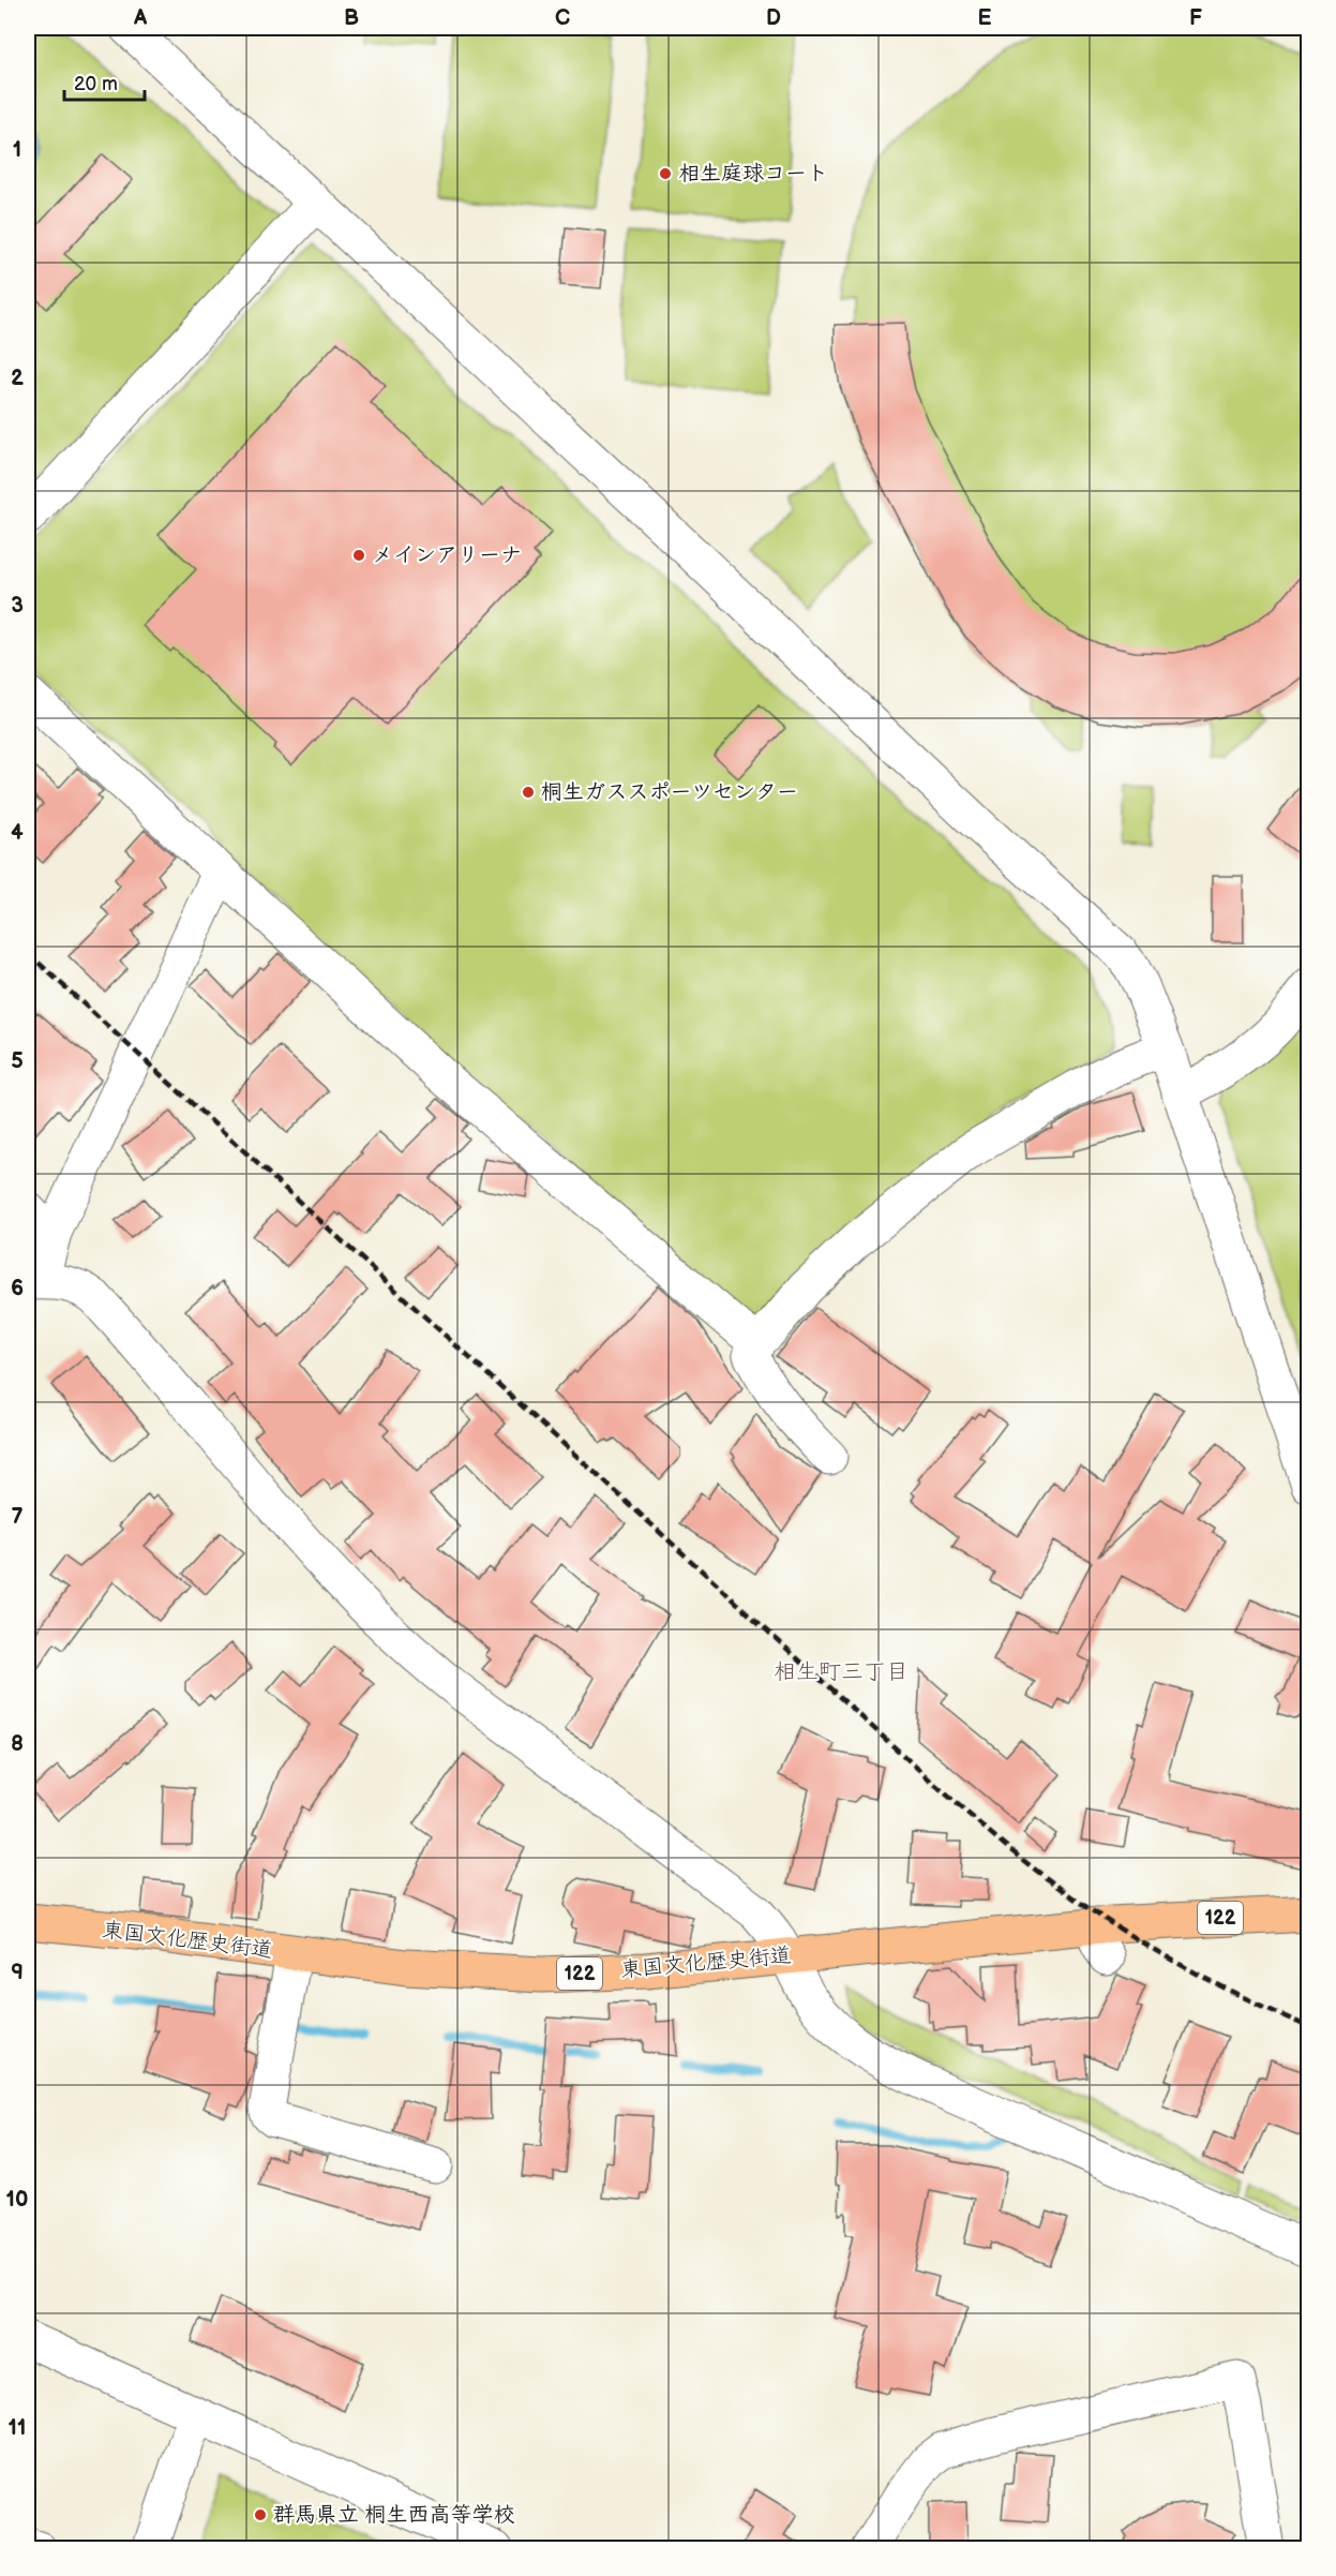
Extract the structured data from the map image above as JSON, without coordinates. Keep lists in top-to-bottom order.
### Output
{
  "streets": {
    "highway": ["122", "東国文化歴史街道"]
  },
  "districts": ["相生町三丁目"],
  "places": [
    "相生庭球コート",
    "メインアリーナ",
    "桐生ガススポーツセンター",
    "群馬県立 桐生西高等学校"
  ],
  "scale_bar": "20 m",
  "grid": {
    "columns": [
      "A",
      "B",
      "C",
      "D",
      "E",
      "F"
    ],
    "rows": [
      "1",
      "2",
      "3",
      "4",
      "5",
      "6",
      "7",
      "8",
      "9",
      "10",
      "11"
    ]
  }
}
